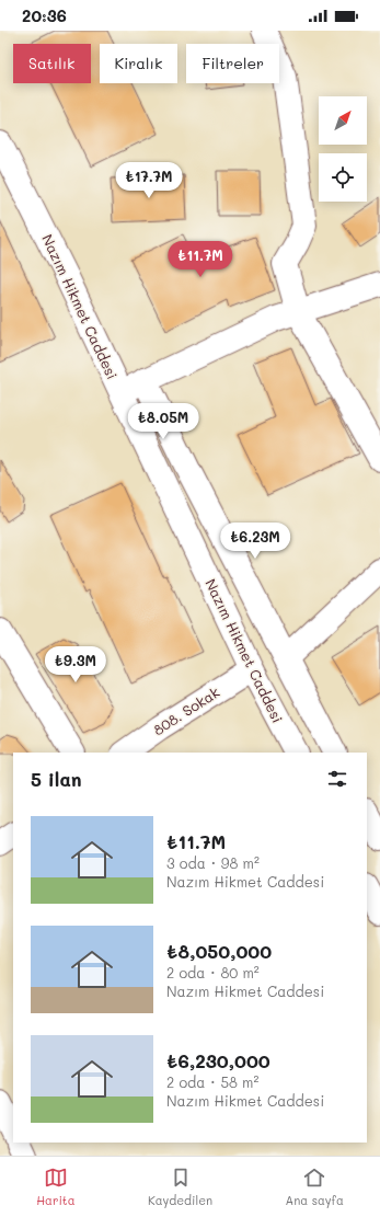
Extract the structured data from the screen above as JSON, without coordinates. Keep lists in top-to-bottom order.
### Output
{
  "streets": {
    "street": ["Nazım Hikmet Caddesi", "808. Sokak"]
  },
  "crossings": [
    ["Nazım Hikmet Caddesi", "808. Sokak"]
  ],
  "north": "top right",
  "page": {
    "status": "20:36",
    "chip": ["Satılık", "Kiralık", "Filtreler"],
    "price": [
      "₺17.7M",
      "₺11.7M",
      "₺8.05M",
      "₺6.23M",
      "₺9.3M"
    ],
    "heading": "5 ilan",
    "list": [
      {
        "name": "₺11.7M",
        "note": "3 oda · 98 m² · Nazım Hikmet Caddesi"
      },
      {
        "name": "₺8,050,000",
        "note": "2 oda · 80 m² · Nazım Hikmet Caddesi"
      },
      {
        "name": "₺6,230,000",
        "note": "2 oda · 58 m² · Nazım Hikmet Caddesi"
      }
    ],
    "tabs": ["Harita", "Kaydedilen", "Ana sayfa"]
  }
}
